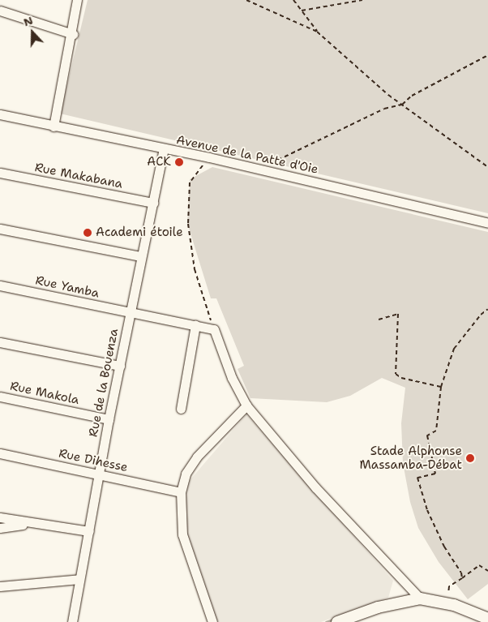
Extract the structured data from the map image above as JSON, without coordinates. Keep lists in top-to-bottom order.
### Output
{
  "streets": {
    "street": [
      "Avenue de la Patte d'Oie",
      "Rue Makabana",
      "Rue Yamba",
      "Rue de la Bouenza",
      "Rue Makola",
      "Rue Dihesse"
    ]
  },
  "crossings": [
    ["Avenue de la Patte d'Oie", "Rue de la Bouenza"],
    ["Rue Makabana", "Rue de la Bouenza"],
    ["Rue Yamba", "Rue de la Bouenza"],
    ["Rue de la Bouenza", "Rue Makola"],
    ["Rue de la Bouenza", "Rue Dihesse"]
  ],
  "places": ["ACK", "Academi étoile", "Stade Alphonse Massamba-Débat"],
  "north": "top"
}
